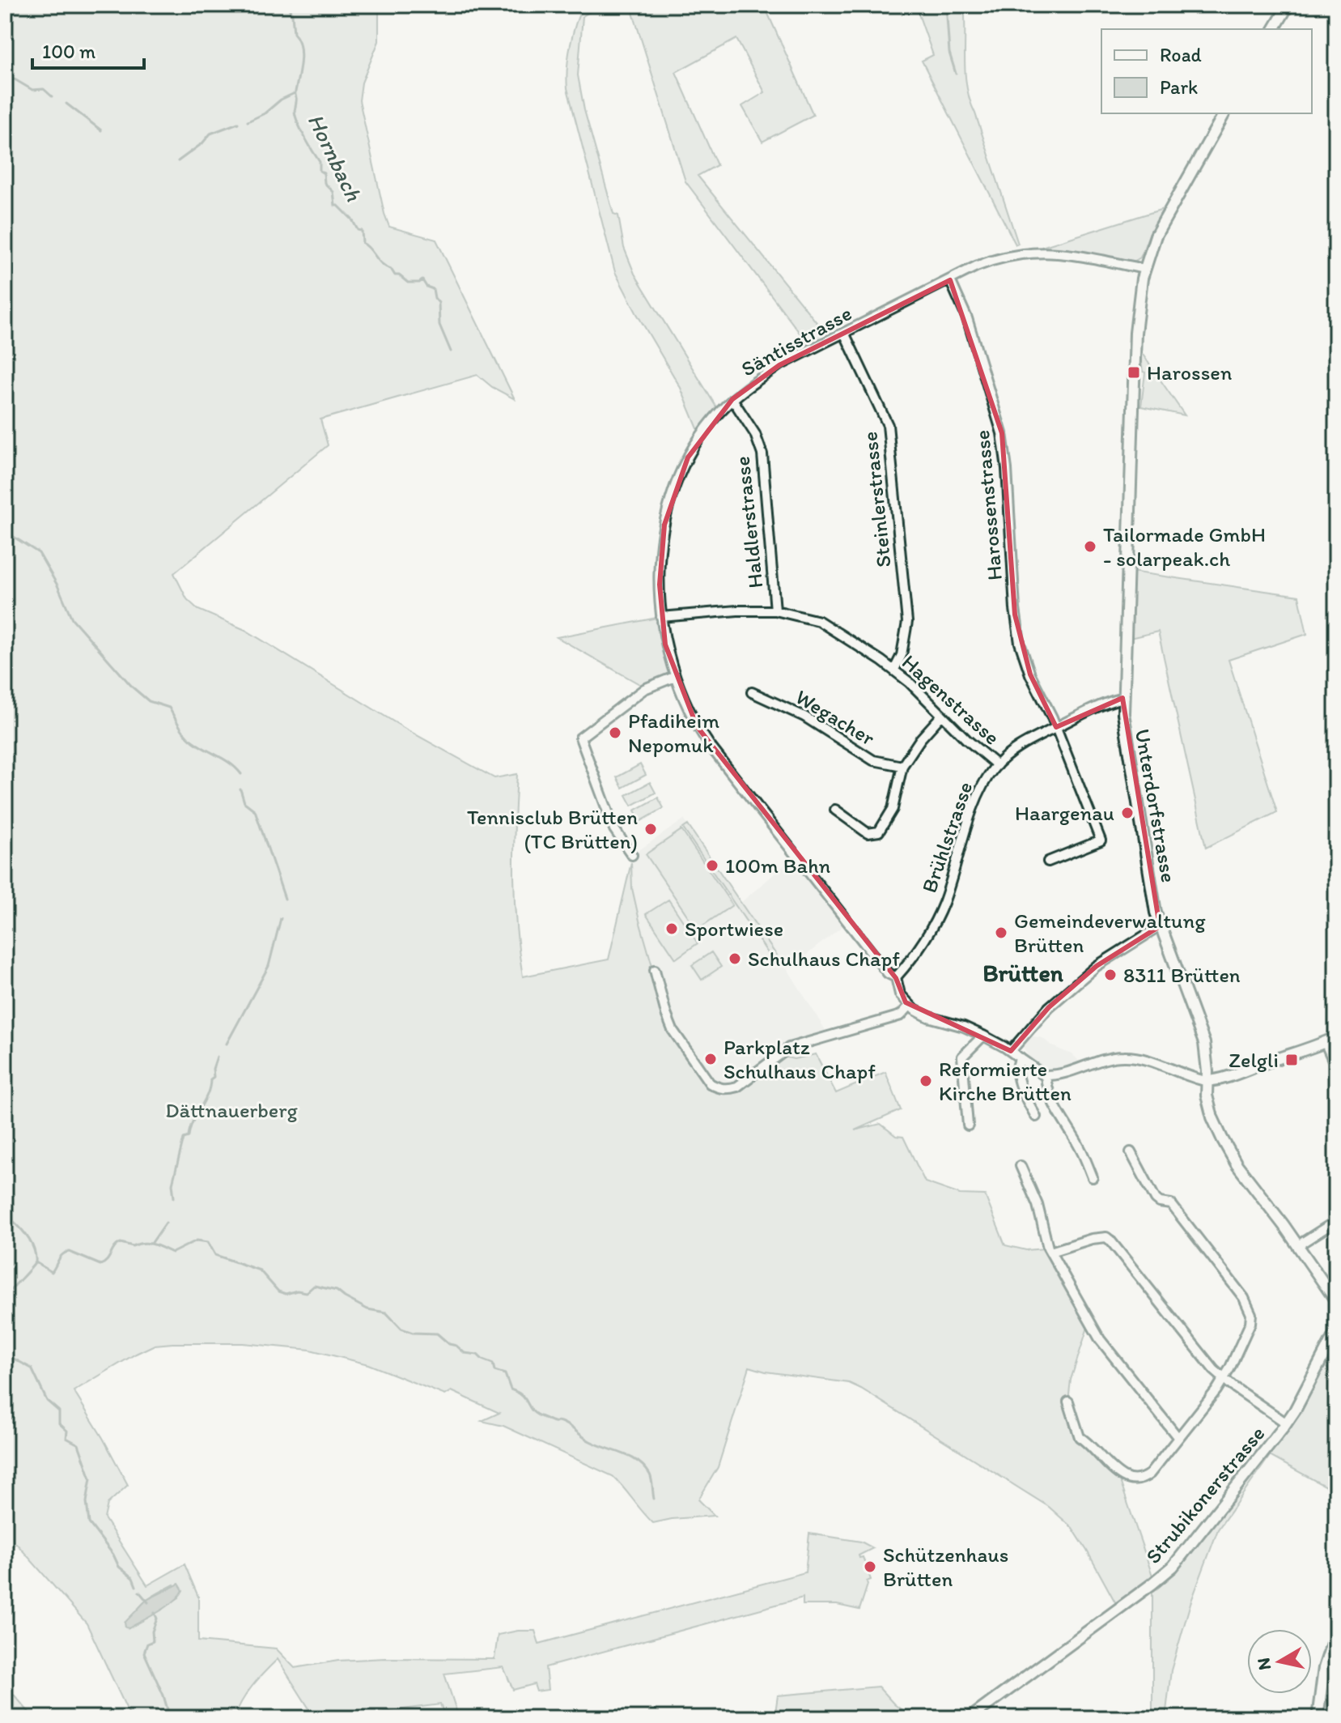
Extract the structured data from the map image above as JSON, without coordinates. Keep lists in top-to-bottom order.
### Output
{
  "streets": {
    "street": [
      "Säntisstrasse",
      "Steinlerstrasse",
      "Harossenstrasse",
      "Haldlerstrasse",
      "Hagenstrasse",
      "Wegacher",
      "Unterdorfstrasse",
      "Brühlstrasse",
      "Strubikonerstrasse"
    ]
  },
  "crossings": [
    ["Säntisstrasse", "Steinlerstrasse"],
    ["Säntisstrasse", "Harossenstrasse"],
    ["Säntisstrasse", "Haldlerstrasse"],
    ["Säntisstrasse", "Hagenstrasse"],
    ["Säntisstrasse", "Unterdorfstrasse"],
    ["Säntisstrasse", "Brühlstrasse"],
    ["Steinlerstrasse", "Hagenstrasse"],
    ["Harossenstrasse", "Brühlstrasse"],
    ["Haldlerstrasse", "Hagenstrasse"],
    ["Hagenstrasse", "Brühlstrasse"],
    ["Unterdorfstrasse", "Brühlstrasse"]
  ],
  "districts": ["Brütten"],
  "water": ["Hornbach"],
  "parks": ["Dättnauerberg"],
  "places": {
    "transit": ["Harossen", "Zelgli"],
    "other": [
      "Tailormade GmbH - solarpeak.ch",
      "Pfadiheim Nepomuk",
      "Haargenau",
      "Tennisclub Brütten (TC Brütten)",
      "100m Bahn",
      "Sportwiese",
      "Gemeindeverwaltung Brütten",
      "Schulhaus Chapf",
      "8311 Brütten",
      "Parkplatz Schulhaus Chapf",
      "Reformierte Kirche Brütten",
      "Schützenhaus Brütten"
    ]
  },
  "legend": ["Road", "Park"],
  "scale_bar": "100 m",
  "north": "left"
}
